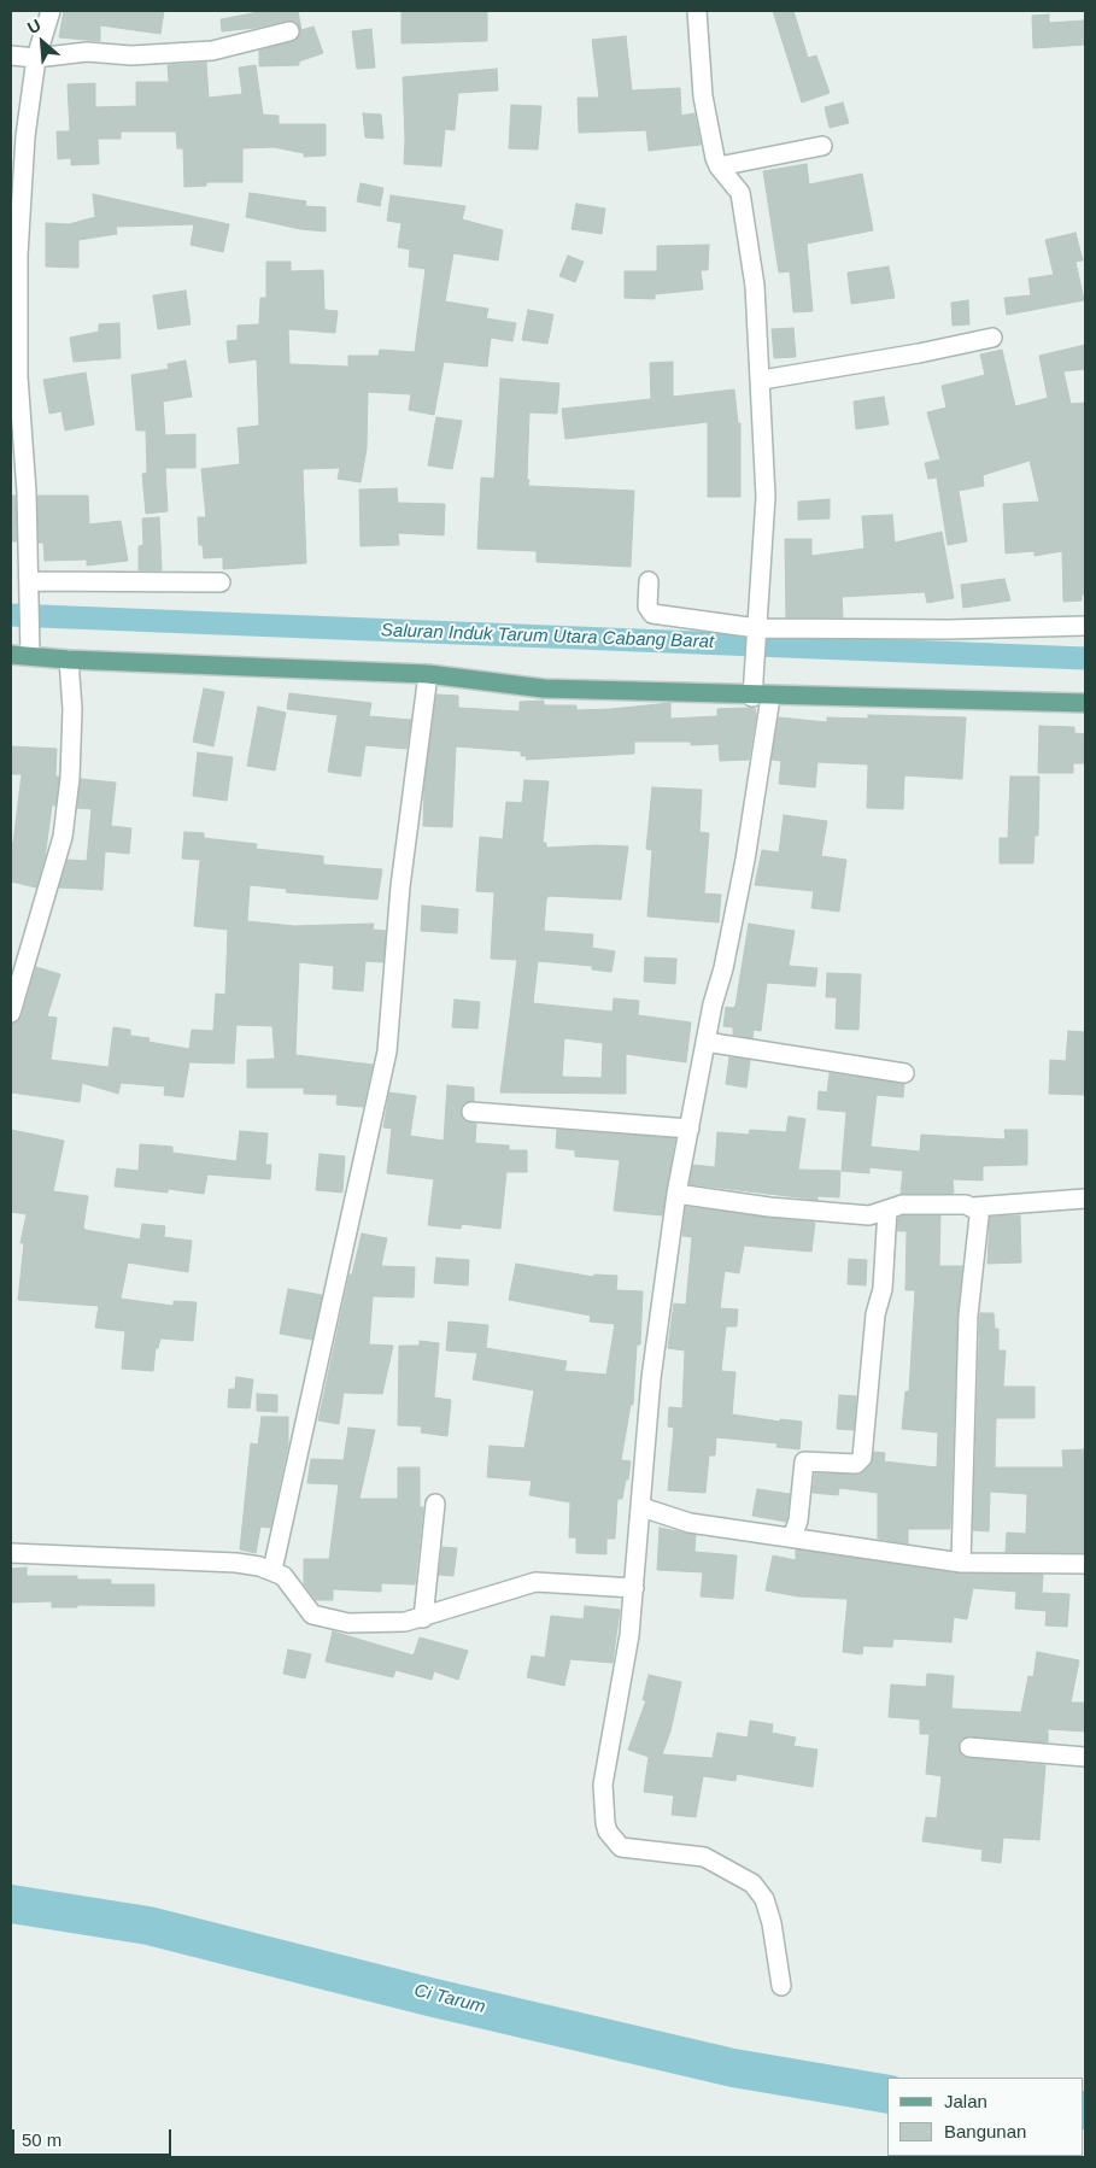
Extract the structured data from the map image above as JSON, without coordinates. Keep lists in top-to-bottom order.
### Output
{
  "water": ["Saluran Induk Tarum Utara Cabang Barat", "Ci Tarum"],
  "legend": ["Jalan", "Bangunan"],
  "scale_bar": "50 m",
  "north": "top left"
}
